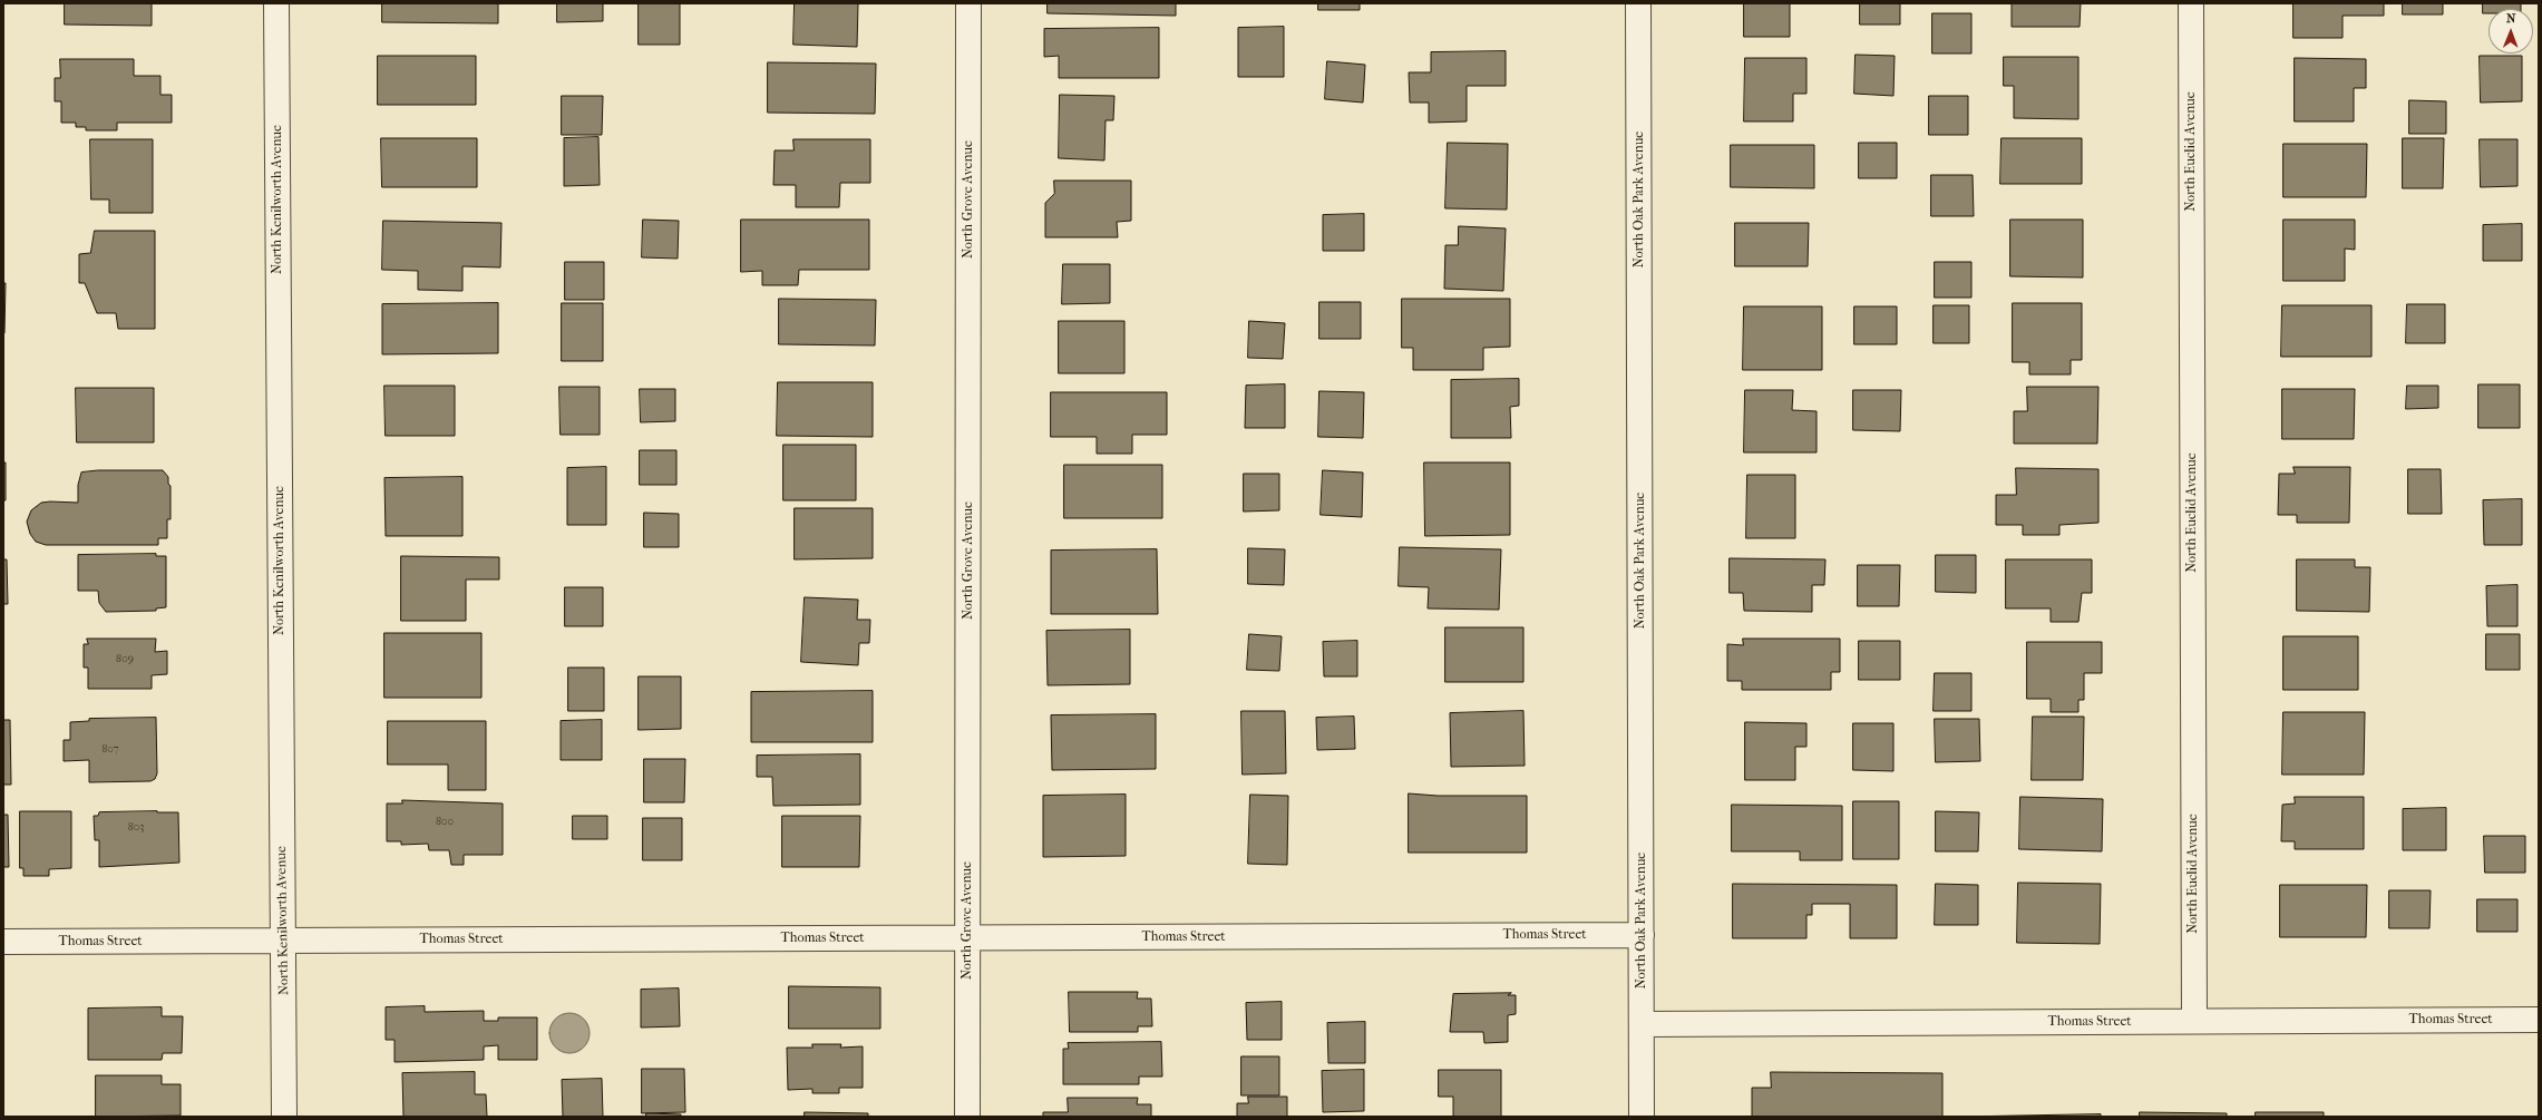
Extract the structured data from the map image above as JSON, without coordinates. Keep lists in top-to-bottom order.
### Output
{
  "streets": {
    "street": [
      "North Euclid Avenue",
      "North Kenilworth Avenue",
      "North Grove Avenue",
      "North Oak Park Avenue",
      "Thomas Street"
    ]
  },
  "crossings": [
    ["North Euclid Avenue", "Thomas Street"],
    ["North Kenilworth Avenue", "Thomas Street"],
    ["North Grove Avenue", "Thomas Street"],
    ["North Oak Park Avenue", "Thomas Street"]
  ],
  "house_numbers": [
    "809",
    "807",
    "800",
    "803"
  ],
  "north": "top"
}
